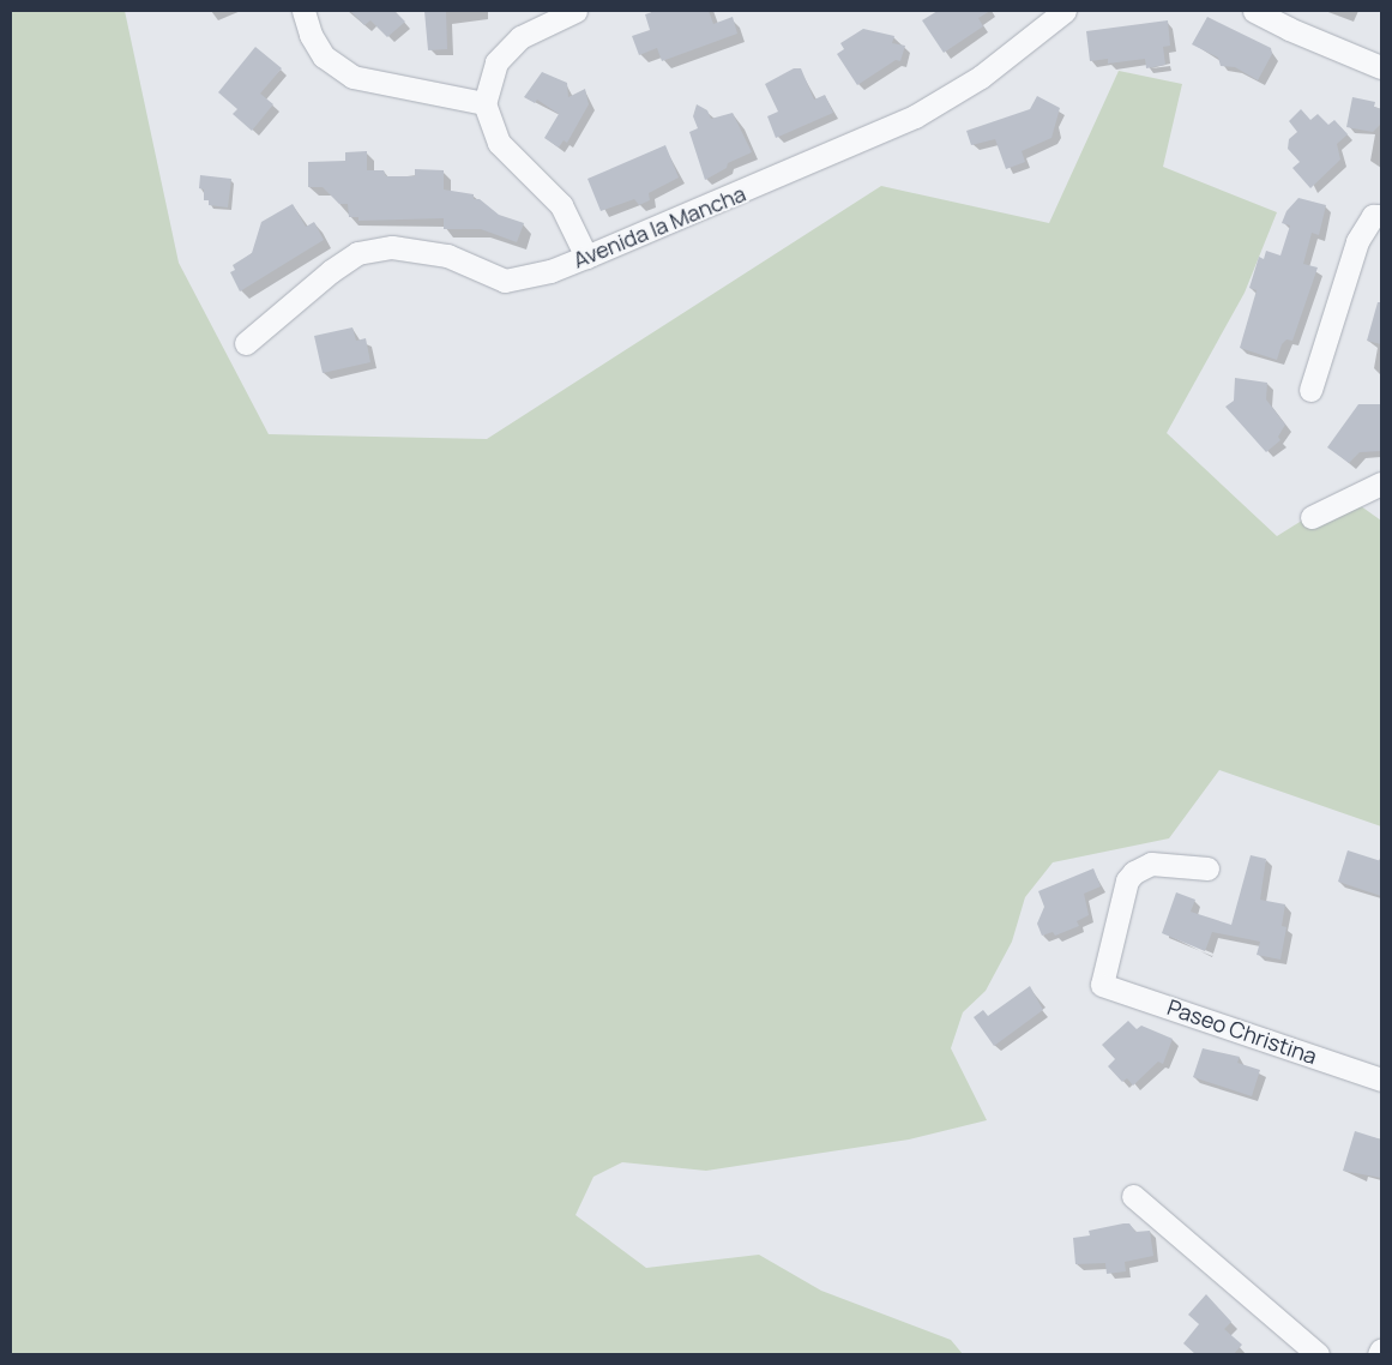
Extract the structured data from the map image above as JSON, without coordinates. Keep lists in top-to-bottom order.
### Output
{
  "streets": {
    "street": ["Avenida la Mancha", "Paseo Christina"]
  }
}
